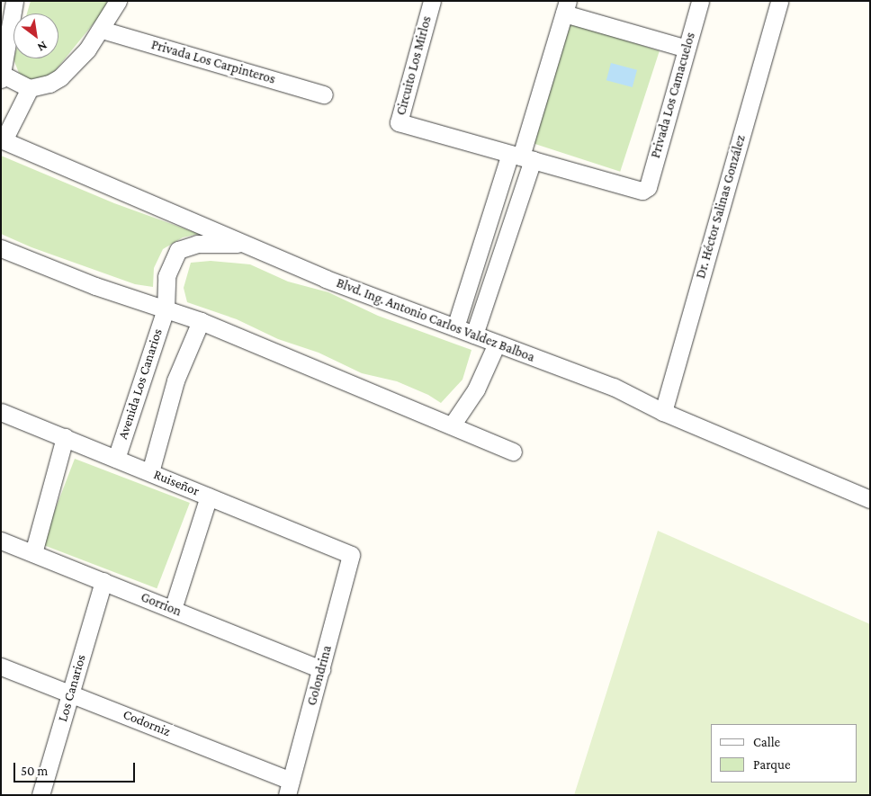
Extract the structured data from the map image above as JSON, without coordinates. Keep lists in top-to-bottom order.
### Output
{
  "streets": {
    "street": [
      "Privada Los Carpinteros",
      "Circuito Los Mirlos",
      "Privada Los Camacuelos",
      "Dr. Héctor Salinas González",
      "Blvd. Ing. Antonio Carlos Valdez Balboa",
      "Avenida Los Canarios",
      "Ruiseñor",
      "Gorrion",
      "Golondrina",
      "Los Canarios",
      "Codorniz"
    ]
  },
  "crossings": [
    ["Circuito Los Mirlos", "Privada Los Camacuelos"],
    ["Dr. Héctor Salinas González", "Blvd. Ing. Antonio Carlos Valdez Balboa"],
    ["Blvd. Ing. Antonio Carlos Valdez Balboa", "Avenida Los Canarios"],
    ["Avenida Los Canarios", "Ruiseñor"],
    ["Ruiseñor", "Golondrina"],
    ["Gorrion", "Golondrina"],
    ["Gorrion", "Los Canarios"],
    ["Golondrina", "Codorniz"],
    ["Los Canarios", "Codorniz"]
  ],
  "legend": ["Calle", "Parque"],
  "scale_bar": "50 m",
  "north": "bottom right"
}
